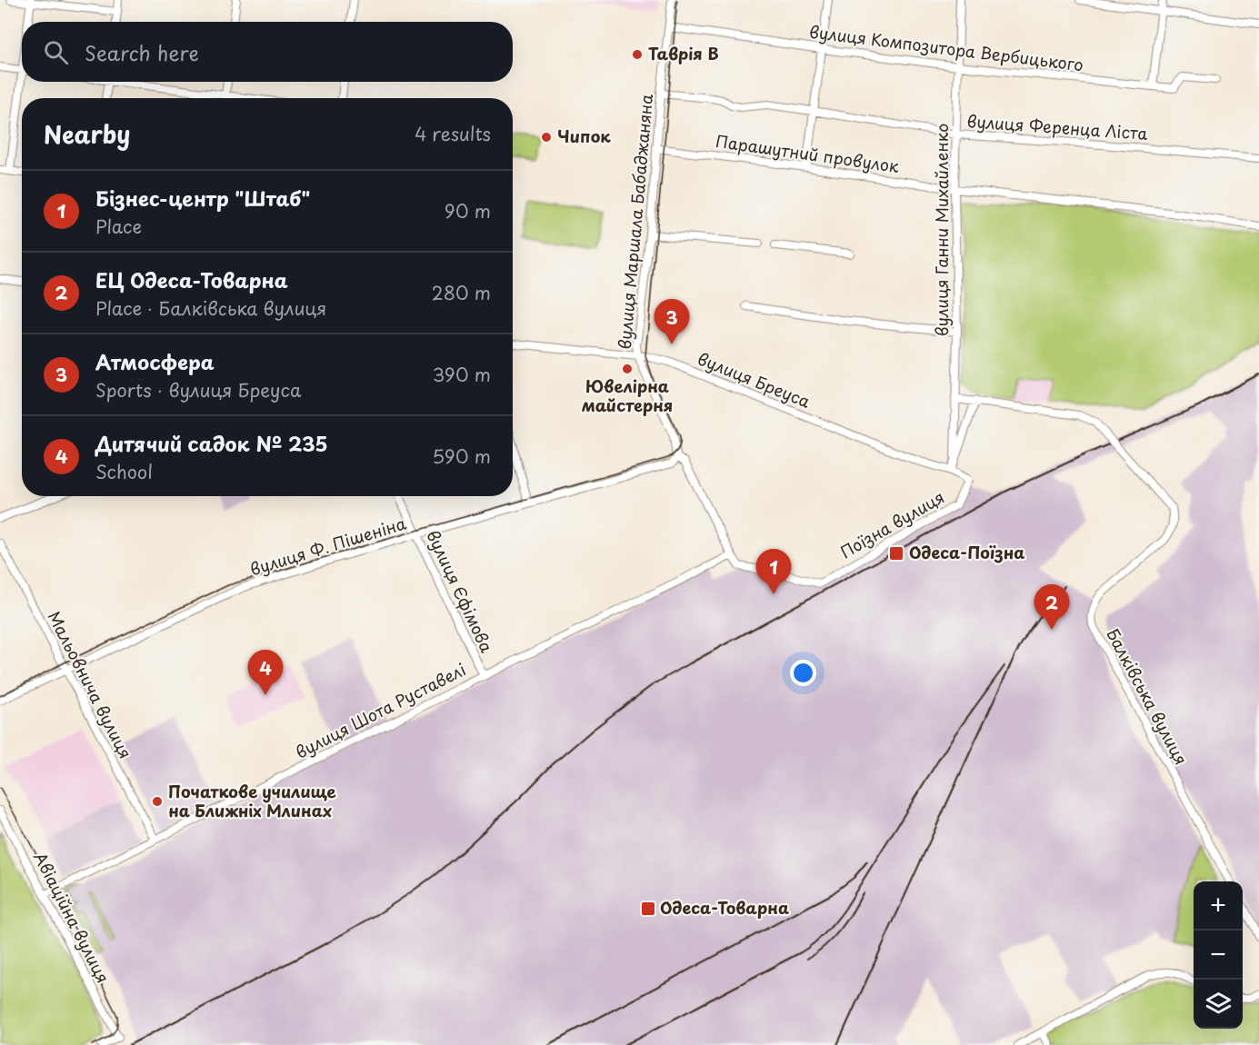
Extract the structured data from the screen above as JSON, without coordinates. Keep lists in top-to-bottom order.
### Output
{
  "streets": {
    "street": [
      "вулиця Композитора Вербицького",
      "вулиця Ференца Ліста",
      "Парашутний провулок",
      "вулиця Маршала Бабаджаняна",
      "вулиця Ганни Михайленко",
      "вулиця Бреуса",
      "Поїзна вулиця",
      "вулиця Ф. Пішеніна",
      "вулиця Єфімова",
      "Мальовнича вулиця",
      "Балківська вулиця",
      "вулиця Шота Руставелі",
      "Авіаційна вулиця"
    ]
  },
  "crossings": [
    ["вулиця Композитора Вербицького", "вулиця Маршала Бабаджаняна"],
    ["вулиця Композитора Вербицького", "вулиця Ганни Михайленко"],
    ["вулиця Ференца Ліста", "вулиця Маршала Бабаджаняна"],
    ["вулиця Ференца Ліста", "вулиця Ганни Михайленко"],
    ["Парашутний провулок", "вулиця Маршала Бабаджаняна"],
    ["Парашутний провулок", "вулиця Ганни Михайленко"],
    ["вулиця Маршала Бабаджаняна", "вулиця Бреуса"],
    ["вулиця Маршала Бабаджаняна", "Поїзна вулиця"],
    ["вулиця Маршала Бабаджаняна", "вулиця Ф. Пішеніна"],
    ["вулиця Маршала Бабаджаняна", "вулиця Шота Руставелі"],
    ["вулиця Ганни Михайленко", "вулиця Бреуса"],
    ["вулиця Ганни Михайленко", "Балківська вулиця"],
    ["вулиця Бреуса", "Поїзна вулиця"],
    ["Поїзна вулиця", "вулиця Шота Руставелі"],
    ["вулиця Ф. Пішеніна", "вулиця Єфімова"],
    ["вулиця Ф. Пішеніна", "Мальовнича вулиця"],
    ["вулиця Єфімова", "вулиця Шота Руставелі"],
    ["Мальовнича вулиця", "вулиця Шота Руставелі"],
    ["вулиця Шота Руставелі", "Авіаційна вулиця"]
  ],
  "places": {
    "other": [
      "Таврія В",
      "Чипок",
      "Ювелірна майстерня",
      "Початкове училище на Ближніх Млинах"
    ],
    "transit": ["Одеса-Поїзна", "Одеса-Товарна"]
  },
  "page": {
    "search": "Search here",
    "heading": ["Nearby", "4 results"],
    "list": [
      {
        "mark": "1",
        "name": "Бізнес-центр \"Штаб\"",
        "note": "Place",
        "value": "90 m"
      },
      {
        "mark": "2",
        "name": "ЕЦ Одеса-Товарна",
        "note": "Place · Балківська вулиця",
        "value": "280 m"
      },
      {
        "mark": "3",
        "name": "Атмосфера",
        "note": "Sports · вулиця Бреуса",
        "value": "390 m"
      },
      {
        "mark": "4",
        "name": "Дитячий садок № 235",
        "note": "School",
        "value": "590 m"
      }
    ],
    "pins": [
      "3",
      "1",
      "2",
      "4"
    ],
    "map_buttons": ["+", "−"]
  }
}
